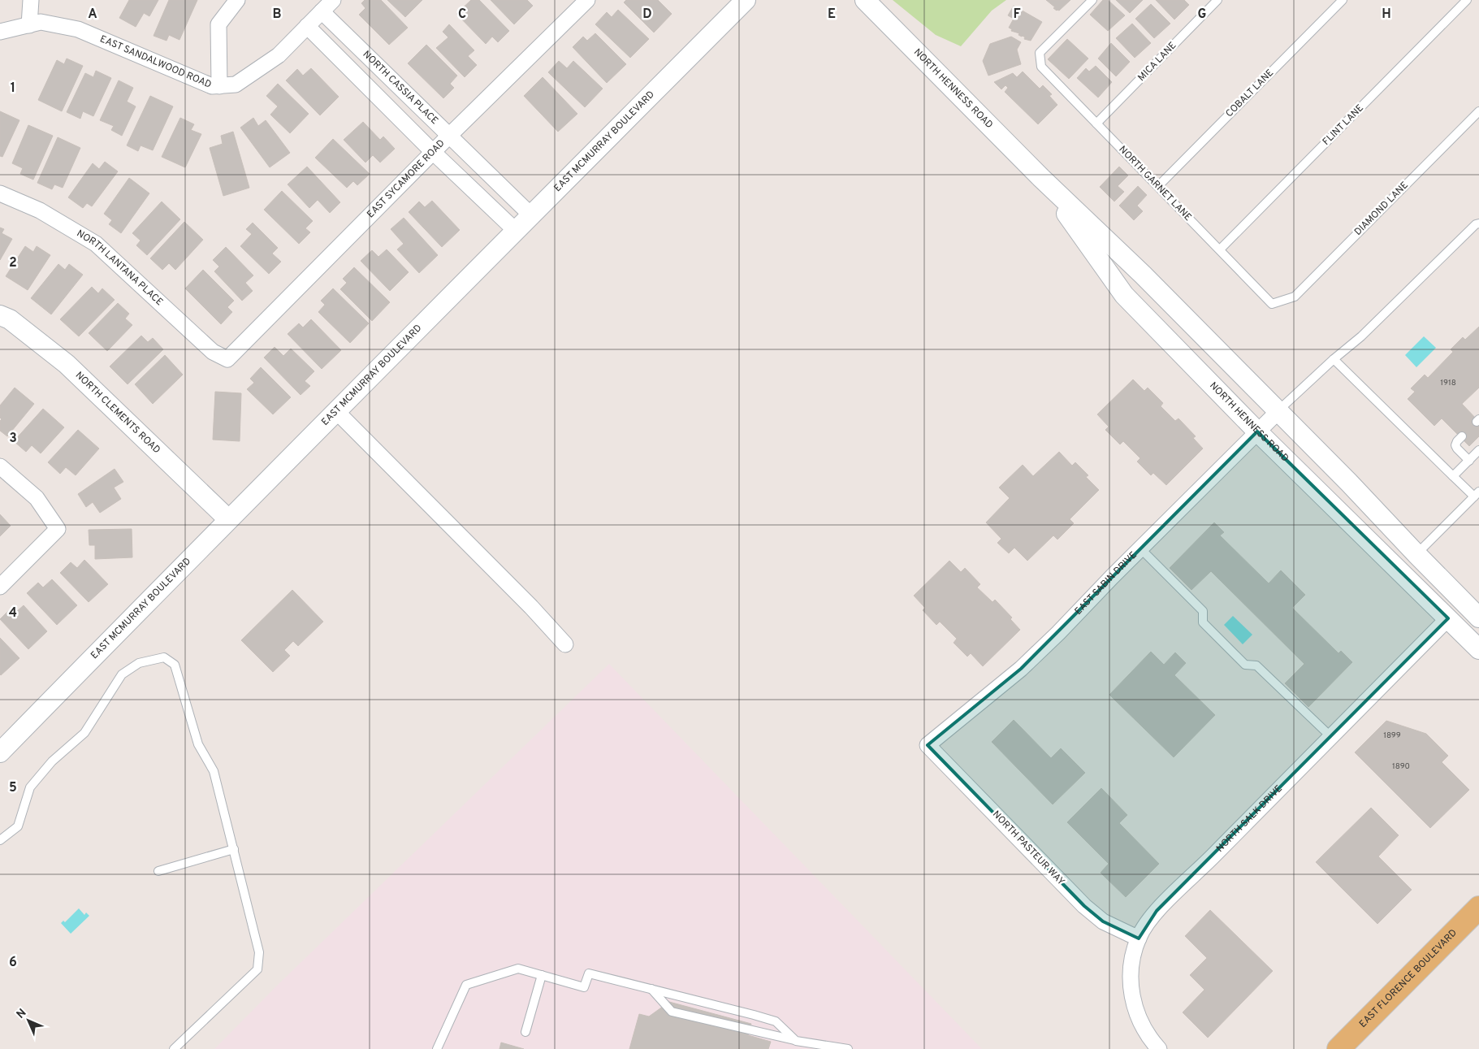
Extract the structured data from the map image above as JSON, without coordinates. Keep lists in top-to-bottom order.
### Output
{
  "streets": {
    "main road": ["EAST FLORENCE BOULEVARD"],
    "street": [
      "EAST SANDALWOOD ROAD",
      "NORTH CASSIA PLACE",
      "NORTH HENNESS ROAD",
      "EAST MCMURRAY BOULEVARD",
      "EAST SYCAMORE ROAD",
      "NORTH LANTANA PLACE",
      "NORTH CLEMENTS ROAD",
      "EAST SABIN DRIVE",
      "NORTH SALK DRIVE",
      "NORTH PASTEUR WAY"
    ],
    "lane": [
      "MICA LANE",
      "COBALT LANE",
      "FLINT LANE",
      "NORTH GARNET LANE",
      "DIAMOND LANE"
    ]
  },
  "crossings": [
    ["EAST SANDALWOOD ROAD", "NORTH CASSIA PLACE"],
    ["MICA LANE", "NORTH GARNET LANE"],
    ["NORTH CASSIA PLACE", "EAST MCMURRAY BOULEVARD"],
    ["NORTH CASSIA PLACE", "EAST SYCAMORE ROAD"],
    ["NORTH HENNESS ROAD", "EAST SABIN DRIVE"],
    ["NORTH HENNESS ROAD", "NORTH SALK DRIVE"],
    ["COBALT LANE", "NORTH GARNET LANE"],
    ["FLINT LANE", "NORTH GARNET LANE"],
    ["EAST MCMURRAY BOULEVARD", "NORTH CLEMENTS ROAD"],
    ["EAST SYCAMORE ROAD", "NORTH LANTANA PLACE"],
    ["NORTH GARNET LANE", "DIAMOND LANE"],
    ["EAST SABIN DRIVE", "NORTH PASTEUR WAY"],
    ["NORTH SALK DRIVE", "NORTH PASTEUR WAY"]
  ],
  "house_numbers": ["1918", "1899", "1890"],
  "north": "top left",
  "grid": {
    "columns": [
      "A",
      "B",
      "C",
      "D",
      "E",
      "F",
      "G",
      "H"
    ],
    "rows": [
      "1",
      "2",
      "3",
      "4",
      "5",
      "6"
    ]
  }
}
